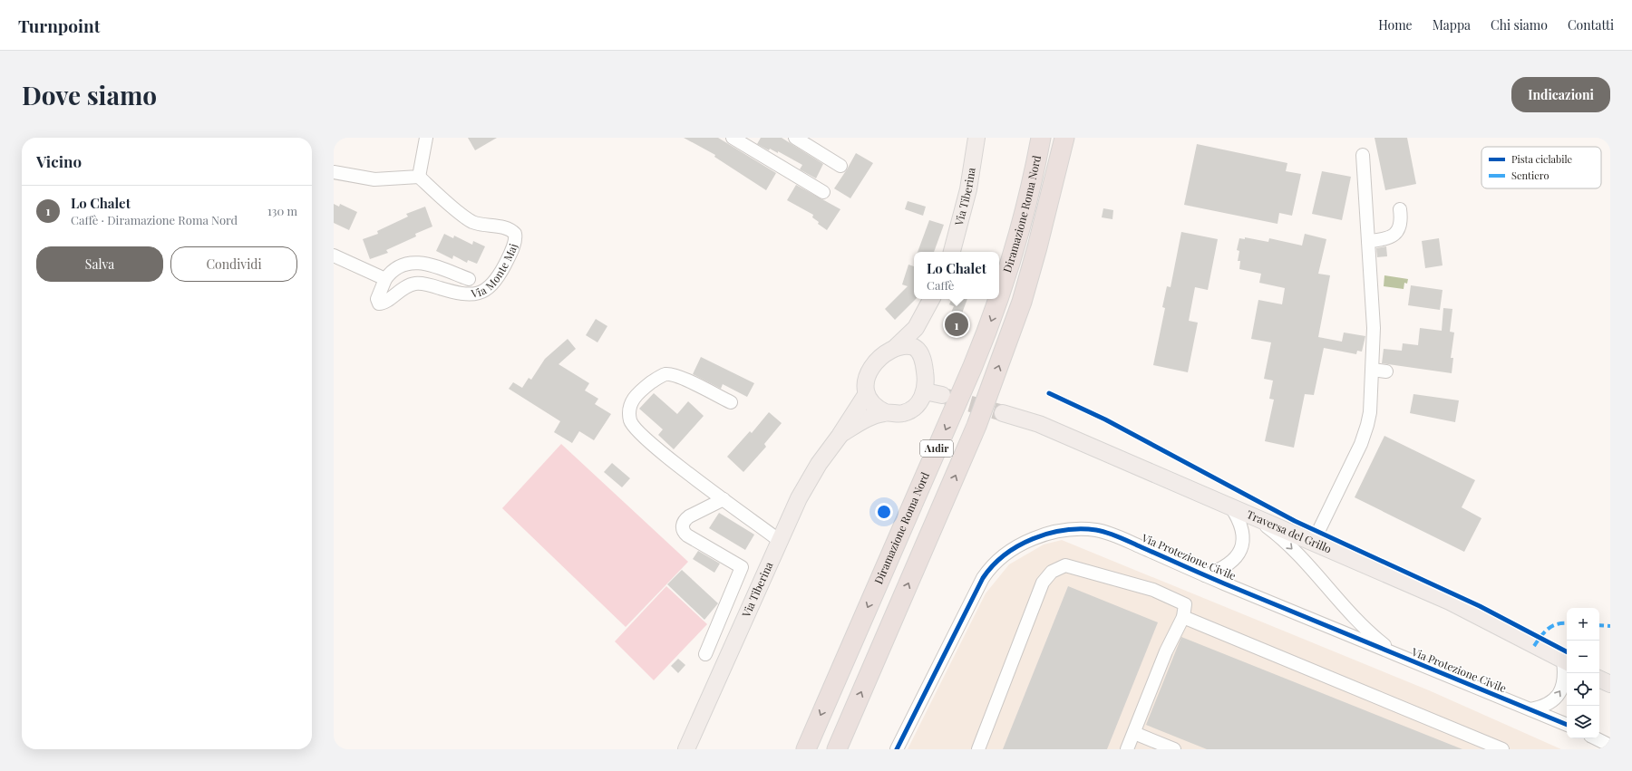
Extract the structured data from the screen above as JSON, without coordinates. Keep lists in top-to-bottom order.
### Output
{
  "streets": {
    "highway": ["Diramazione Roma Nord", "A1dir"],
    "main road": ["Via Tiberina", "Traversa del Grillo"],
    "street": ["Via Monte Maj", "Via Protezione Civile"]
  },
  "legend": ["Pista ciclabile", "Sentiero"],
  "page": {
    "header": "Turnpoint",
    "nav": [
      "Home",
      "Mappa",
      "Chi siamo",
      "Contatti"
    ],
    "buttons": [
      "Indicazioni",
      ["Salva", "Condividi"]
    ],
    "title": "Dove siamo",
    "heading": "Vicino",
    "list": [
      {
        "mark": "1",
        "name": "Lo Chalet",
        "note": "Caffè · Diramazione Roma Nord",
        "value": "130 m"
      }
    ],
    "popup": ["Lo Chalet", "Caffè"],
    "pins": "1",
    "map_buttons": ["+", "−"]
  }
}
